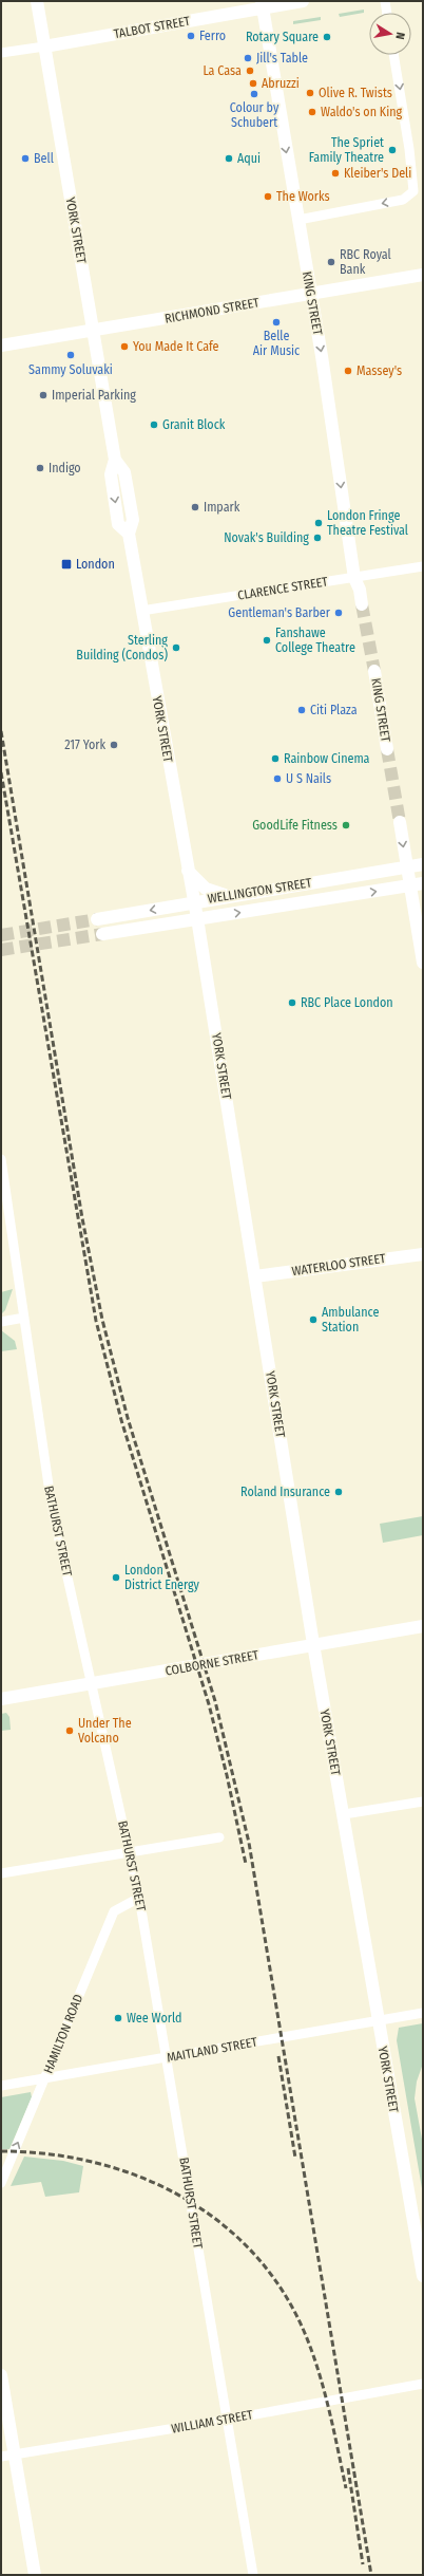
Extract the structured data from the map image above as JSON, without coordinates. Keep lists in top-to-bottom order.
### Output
{
  "streets": {
    "main road": [
      "TALBOT STREET",
      "YORK STREET",
      "KING STREET",
      "RICHMOND STREET",
      "WELLINGTON STREET",
      "WATERLOO STREET",
      "COLBORNE STREET"
    ],
    "street": [
      "CLARENCE STREET",
      "BATHURST STREET",
      "HAMILTON ROAD",
      "MAITLAND STREET",
      "WILLIAM STREET"
    ]
  },
  "crossings": [
    ["TALBOT STREET", "YORK STREET"],
    ["TALBOT STREET", "KING STREET"],
    ["YORK STREET", "RICHMOND STREET"],
    ["YORK STREET", "CLARENCE STREET"],
    ["YORK STREET", "WELLINGTON STREET"],
    ["YORK STREET", "WATERLOO STREET"],
    ["YORK STREET", "COLBORNE STREET"],
    ["YORK STREET", "MAITLAND STREET"],
    ["KING STREET", "RICHMOND STREET"],
    ["KING STREET", "CLARENCE STREET"],
    ["BATHURST STREET", "COLBORNE STREET"],
    ["BATHURST STREET", "HAMILTON ROAD"],
    ["BATHURST STREET", "MAITLAND STREET"],
    ["BATHURST STREET", "WILLIAM STREET"],
    ["HAMILTON ROAD", "MAITLAND STREET"]
  ],
  "one_way": ["KING STREET"],
  "places": {
    "other": [
      "Ferro",
      "Rotary Square",
      "Jill's Table",
      "La Casa",
      "Abruzzi",
      "Olive R. Twists",
      "Colour by Schubert",
      "Waldo's on King",
      "The Spriet Family Theatre",
      "Bell",
      "Aqui",
      "Kleiber's Deli",
      "The Works",
      "RBC Royal Bank",
      "Belle Air Music",
      "You Made It Cafe",
      "Sammy Soluvaki",
      "Massey's",
      "Imperial Parking",
      "Granit Block",
      "Indigo",
      "Impark",
      "London Fringe Theatre Festival",
      "Novak's Building",
      "Gentleman's Barber",
      "Fanshawe College Theatre",
      "Sterling Building (Condos)",
      "Citi Plaza",
      "217 York",
      "Rainbow Cinema",
      "U S Nails",
      "GoodLife Fitness",
      "RBC Place London",
      "Ambulance Station",
      "Roland Insurance",
      "London District Energy",
      "Under The Volcano",
      "Wee World"
    ],
    "transit": ["London"]
  },
  "north": "right"
}
